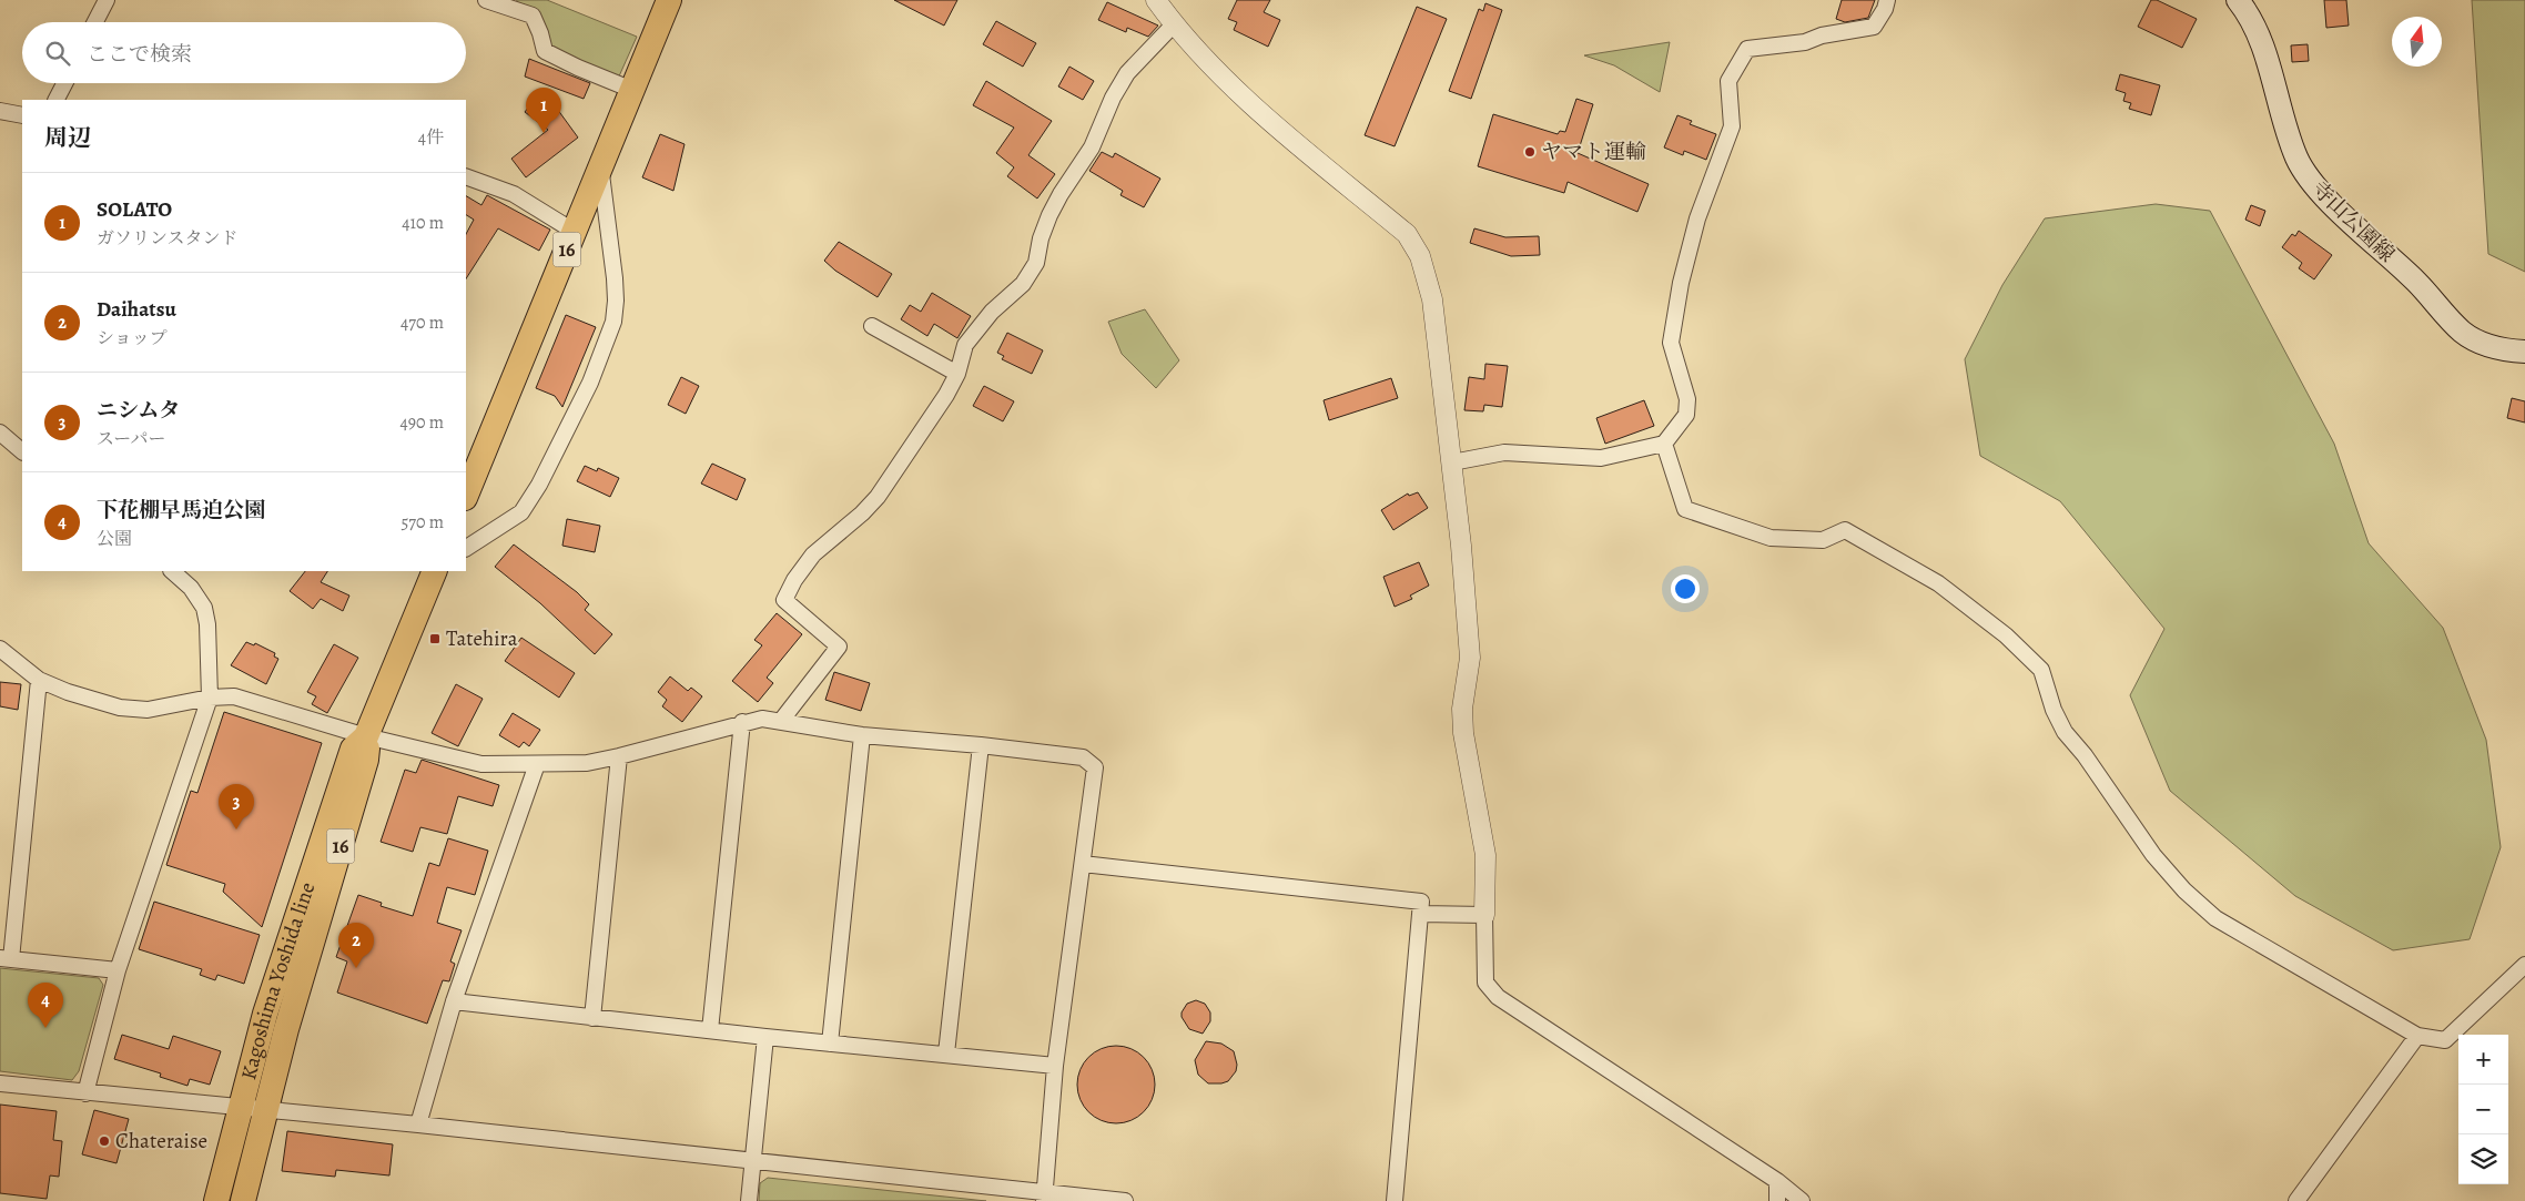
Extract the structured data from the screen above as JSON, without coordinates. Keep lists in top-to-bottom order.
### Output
{
  "streets": {
    "main road": ["寺山公園線", "16", "Kagoshima Yoshida line"]
  },
  "places": {
    "other": ["ヤマト運輸", "Chateraise"],
    "transit": ["Tatehira"]
  },
  "north": "top",
  "page": {
    "search": "ここで検索",
    "pins": [
      "1",
      "3",
      "2",
      "4"
    ],
    "heading": ["周辺", "4件"],
    "list": [
      {
        "mark": "1",
        "name": "SOLATO",
        "note": "ガソリンスタンド",
        "value": "410 m"
      },
      {
        "mark": "2",
        "name": "Daihatsu",
        "note": "ショップ",
        "value": "470 m"
      },
      {
        "mark": "3",
        "name": "ニシムタ",
        "note": "スーパー",
        "value": "490 m"
      },
      {
        "mark": "4",
        "name": "下花棚早馬迫公園",
        "note": "公園",
        "value": "570 m"
      }
    ],
    "map_buttons": ["+", "−"]
  }
}
